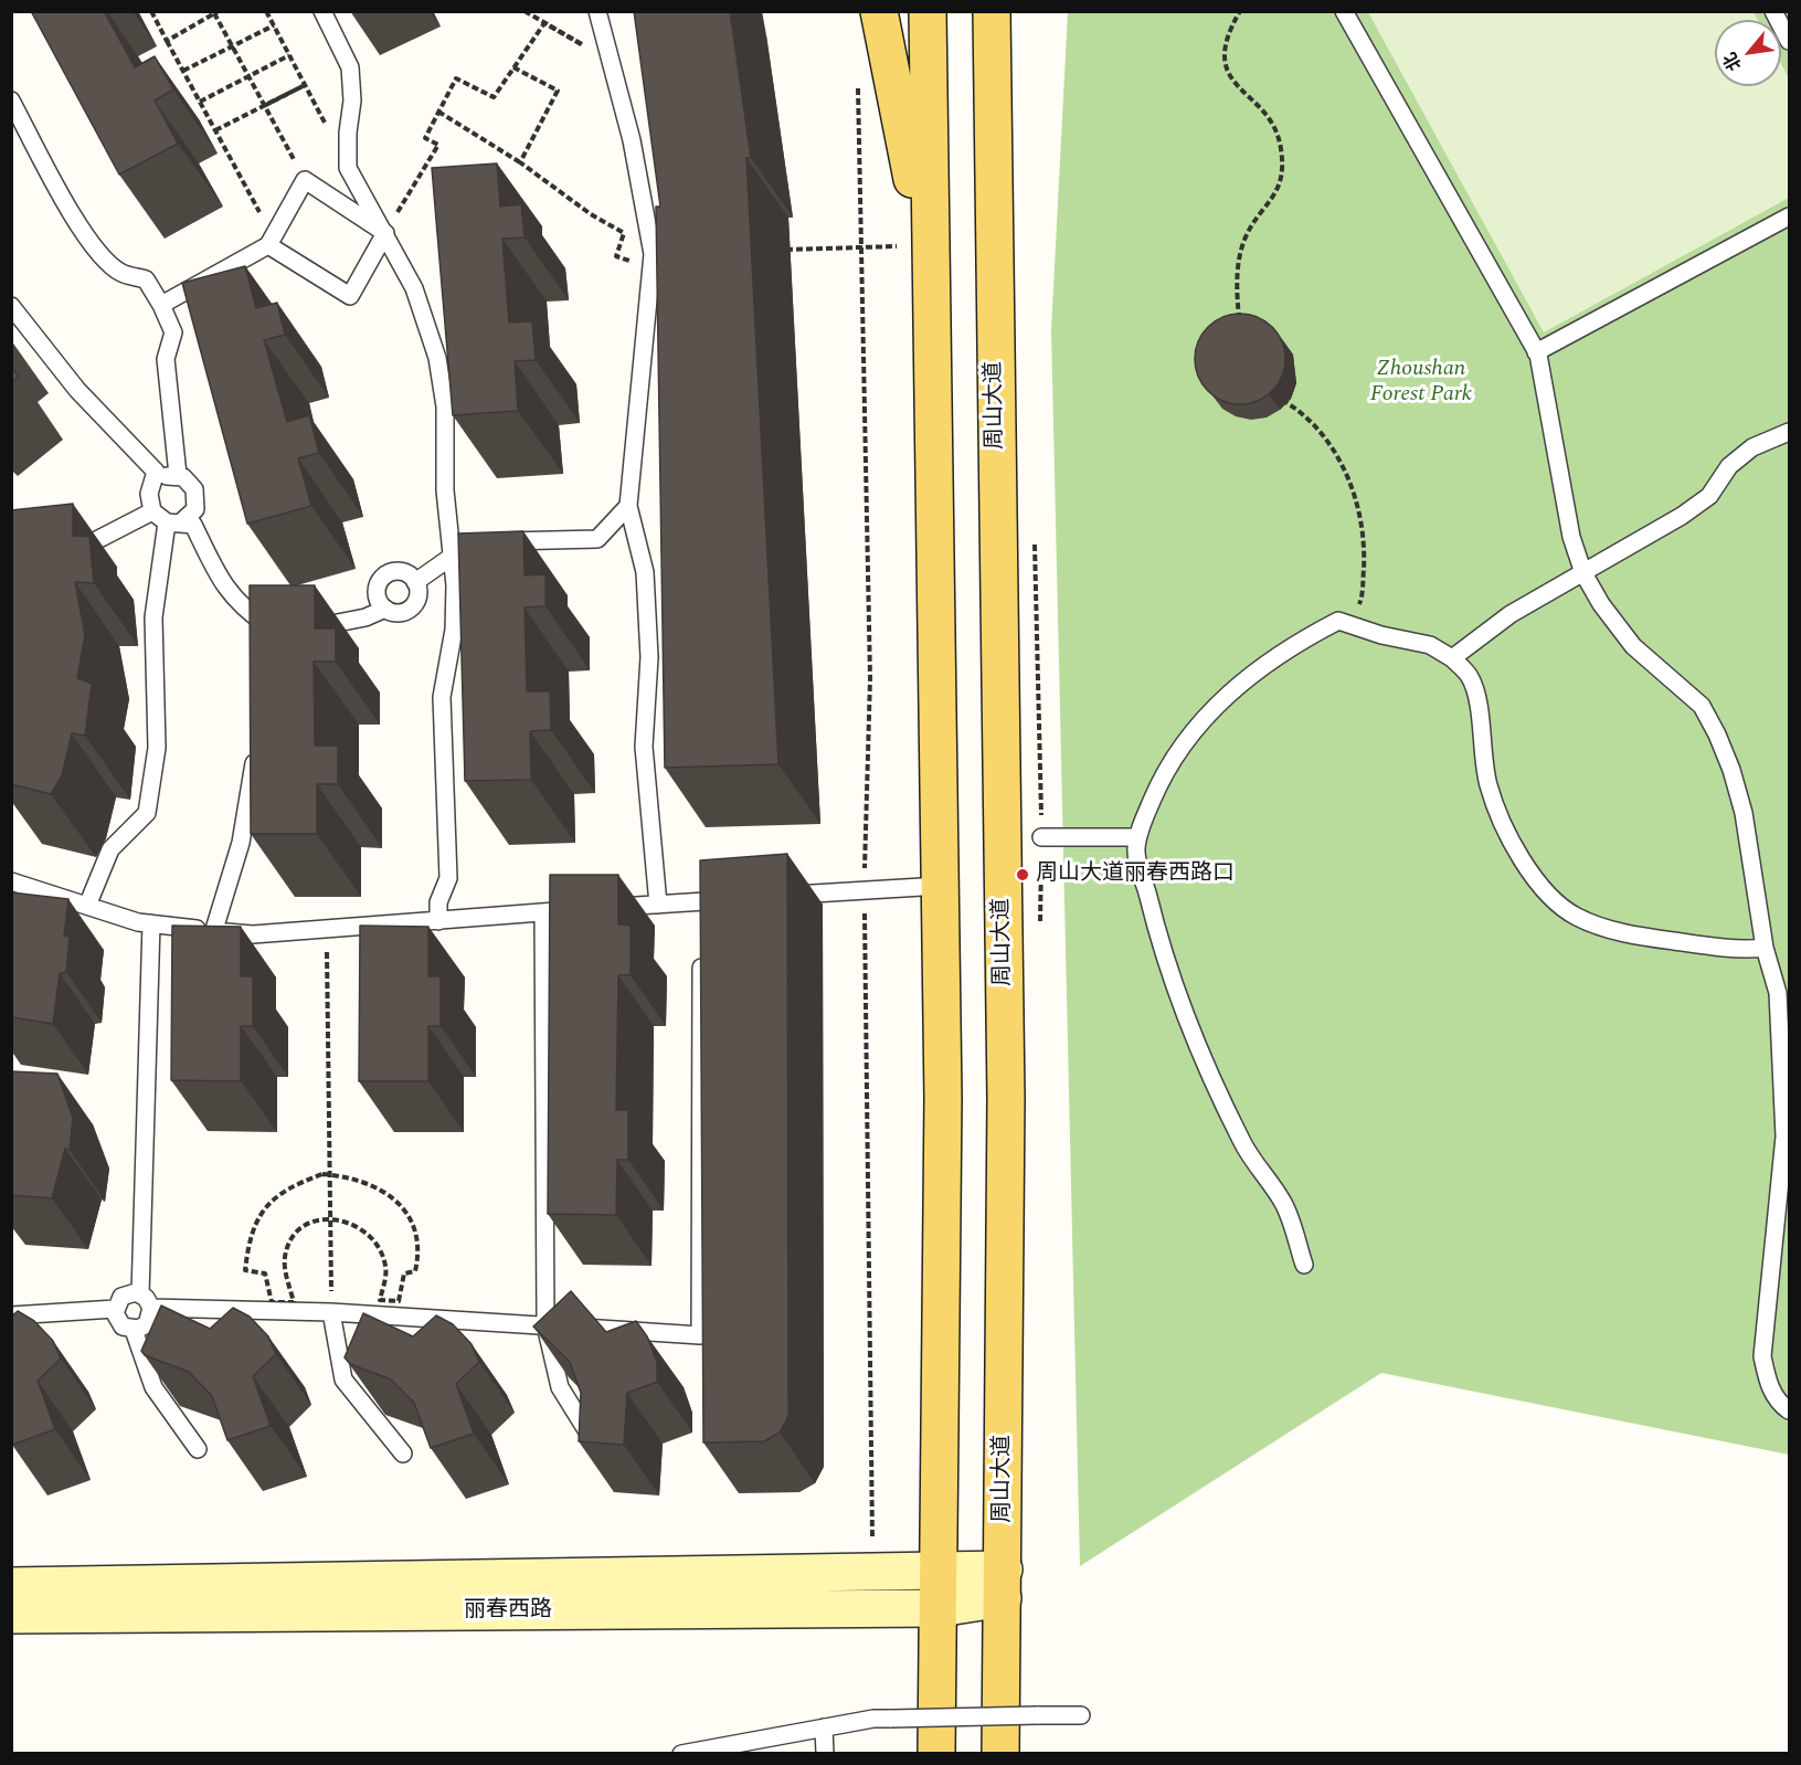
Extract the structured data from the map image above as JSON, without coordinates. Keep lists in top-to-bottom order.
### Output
{
  "streets": {
    "main road": ["周山大道", "丽春西路"]
  },
  "crossings": [
    ["周山大道", "丽春西路"]
  ],
  "parks": ["Zhoushan Forest Park"],
  "places": ["周山大道丽春西路口"],
  "north": "bottom left"
}
